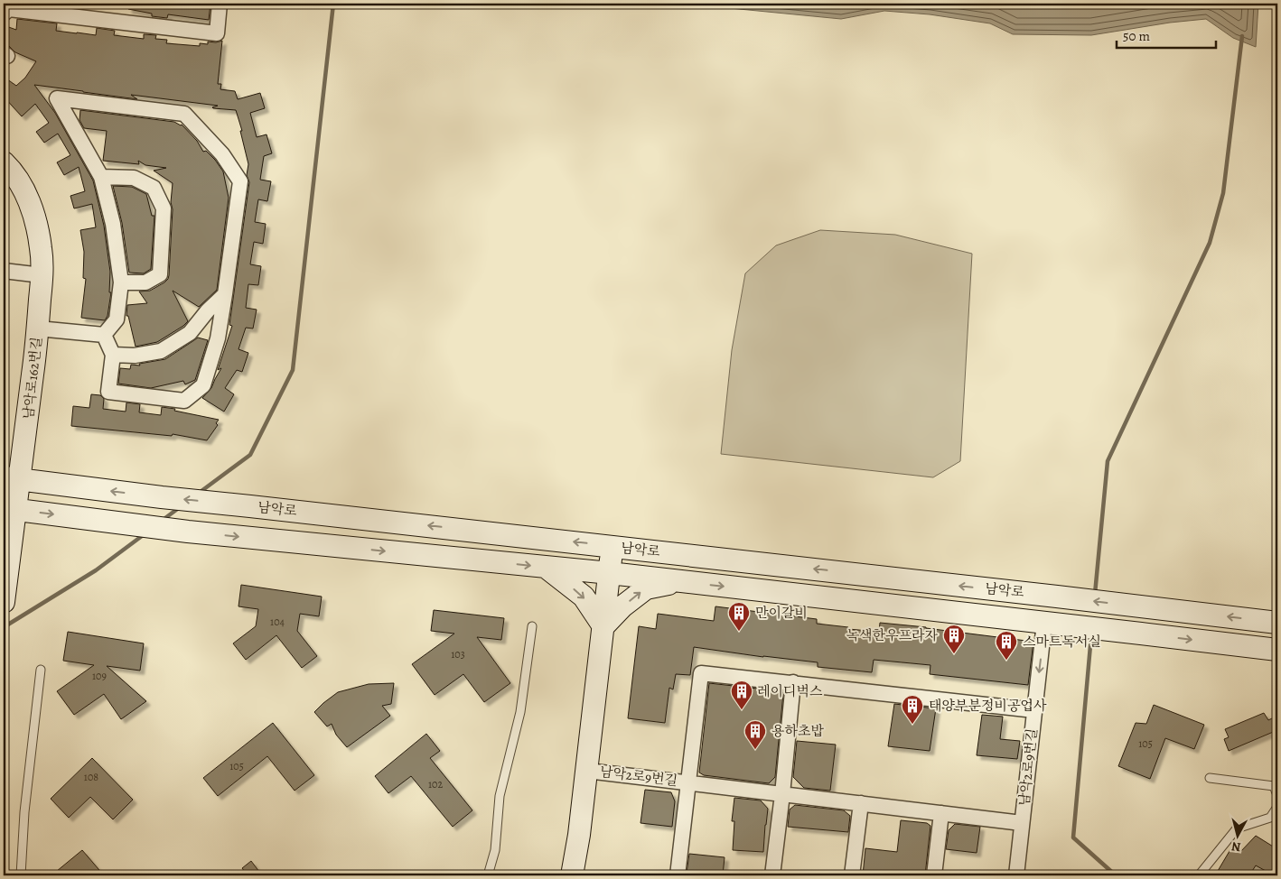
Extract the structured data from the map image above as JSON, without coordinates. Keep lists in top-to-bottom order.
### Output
{
  "streets": {
    "street": ["남악로162번길", "남악로", "남악2로9번길"]
  },
  "crossings": [
    ["남악로162번길", "남악로"]
  ],
  "places": {
    "building": [
      "만이갈비",
      "녹색한우프라자",
      "스마트독서실",
      "레이디벅스",
      "태양부분정비공업사",
      "용하초밥"
    ]
  },
  "house_numbers": [
    "104",
    "103",
    "109",
    "105",
    "105",
    "108",
    "102"
  ],
  "scale_bar": "50 m",
  "north": "bottom"
}
